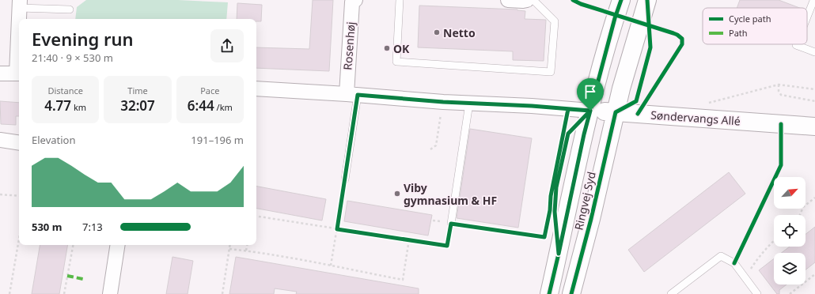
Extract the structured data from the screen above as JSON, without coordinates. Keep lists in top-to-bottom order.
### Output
{
  "streets": {
    "main road": ["Søndervangs Allé", "Ringvej Syd"],
    "street": ["Rosenhøj"]
  },
  "crossings": [
    ["Rosenhøj", "Søndervangs Allé"],
    ["Søndervangs Allé", "Ringvej Syd"]
  ],
  "places": ["Netto", "OK", "Viby gymnasium & HF"],
  "legend": ["Cycle path", "Path"],
  "north": "top right",
  "page": {
    "heading": ["Evening run", "21:40 · 9 × 530 m"],
    "stats": [
      ["Distance", "4.77 km"],
      ["Time", "32:07"],
      ["Pace", "6:44 /km"]
    ],
    "chart": ["Elevation", "191–196 m"],
    "list": [
      {
        "name": "530 m",
        "note": "7:13"
      }
    ]
  }
}
